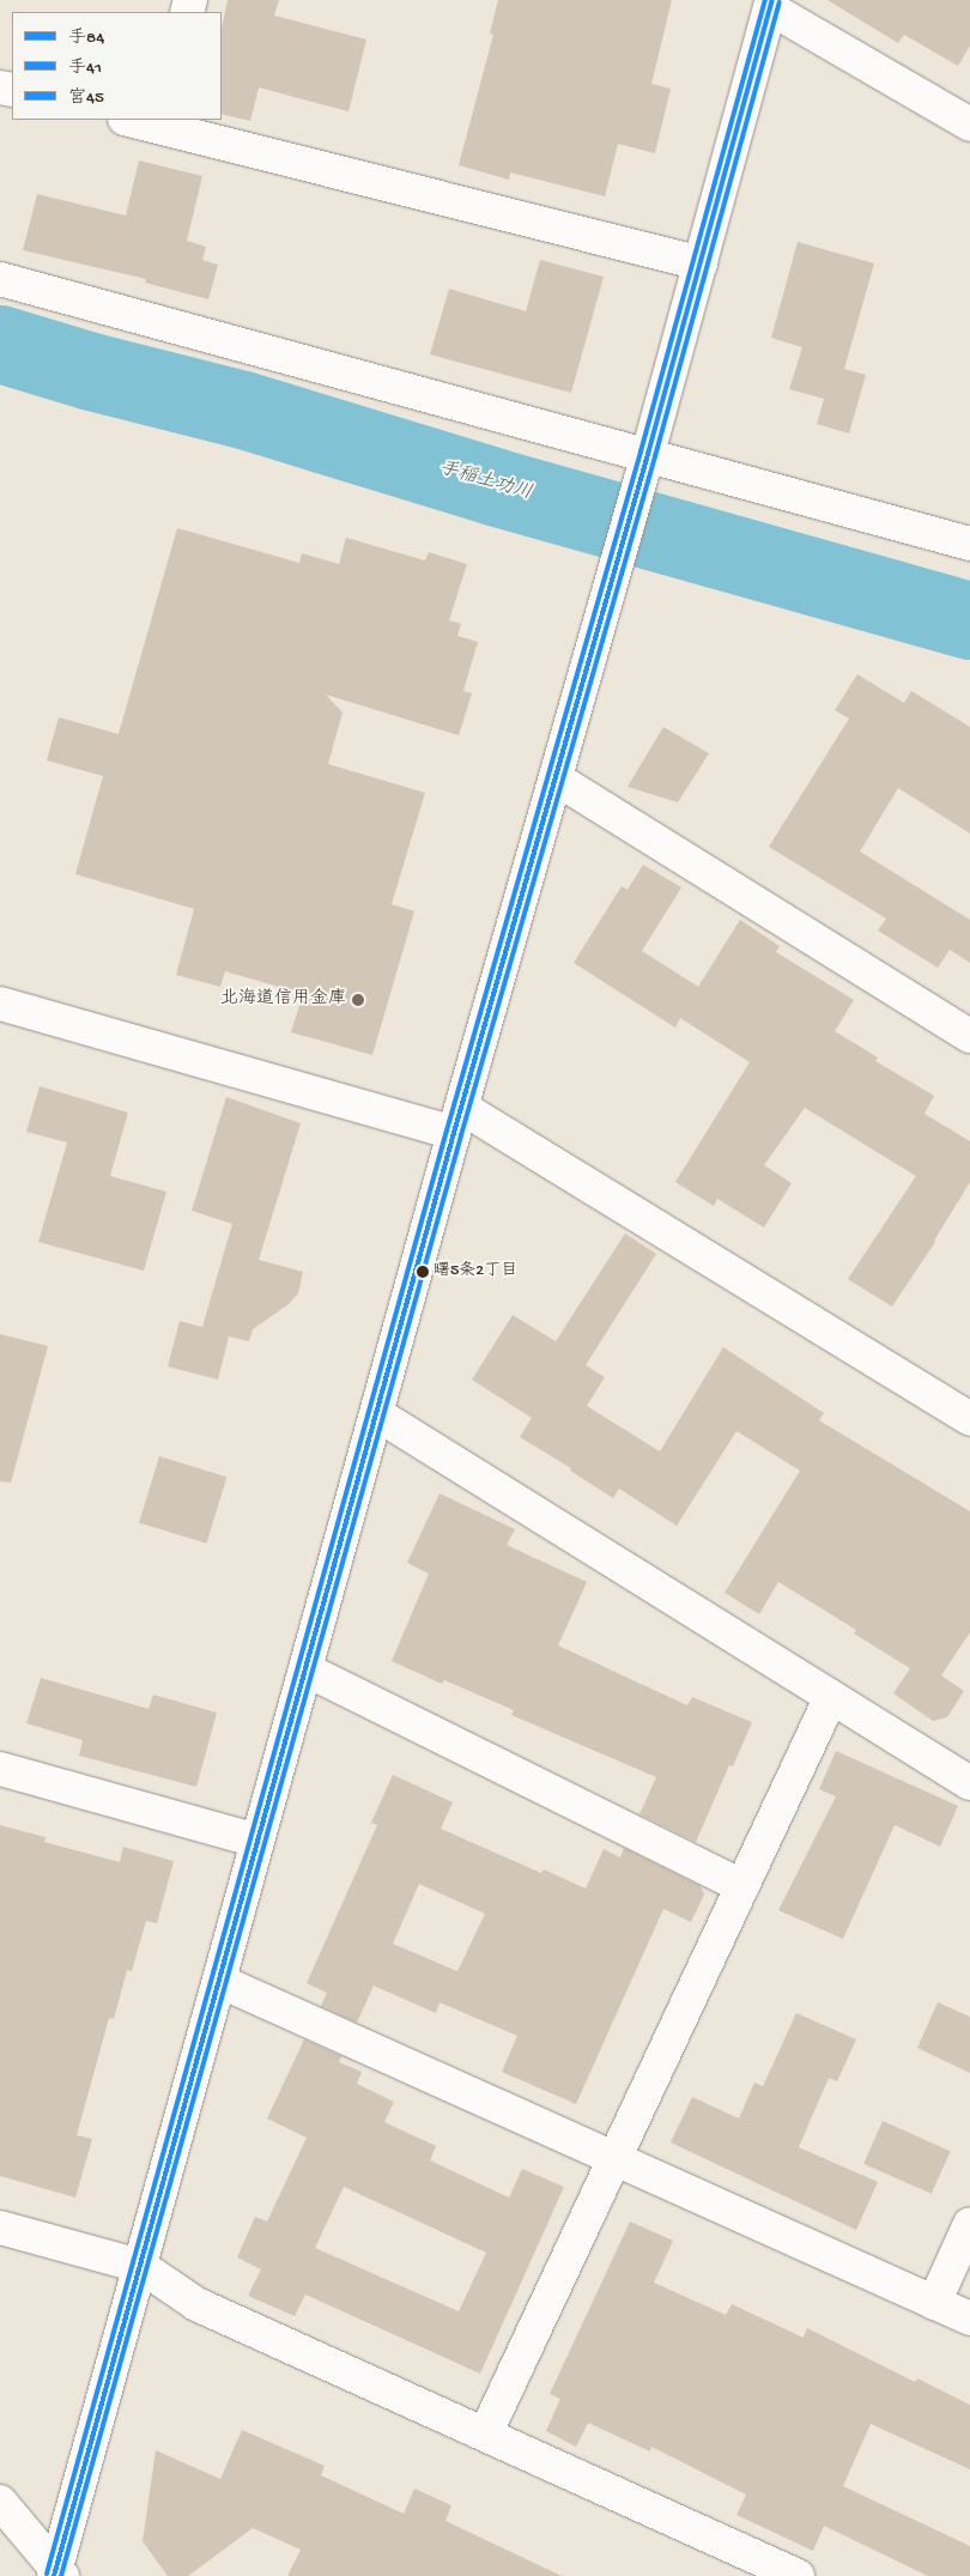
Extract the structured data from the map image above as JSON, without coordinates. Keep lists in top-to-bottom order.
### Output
{
  "water": ["手稲土功川"],
  "places": ["北海道信用金庫", "曙5条2丁目"],
  "lines": ["transit line 手84", "transit line 宮45", "transit line 手41"],
  "legend": ["手84", "手41", "宮45"]
}
